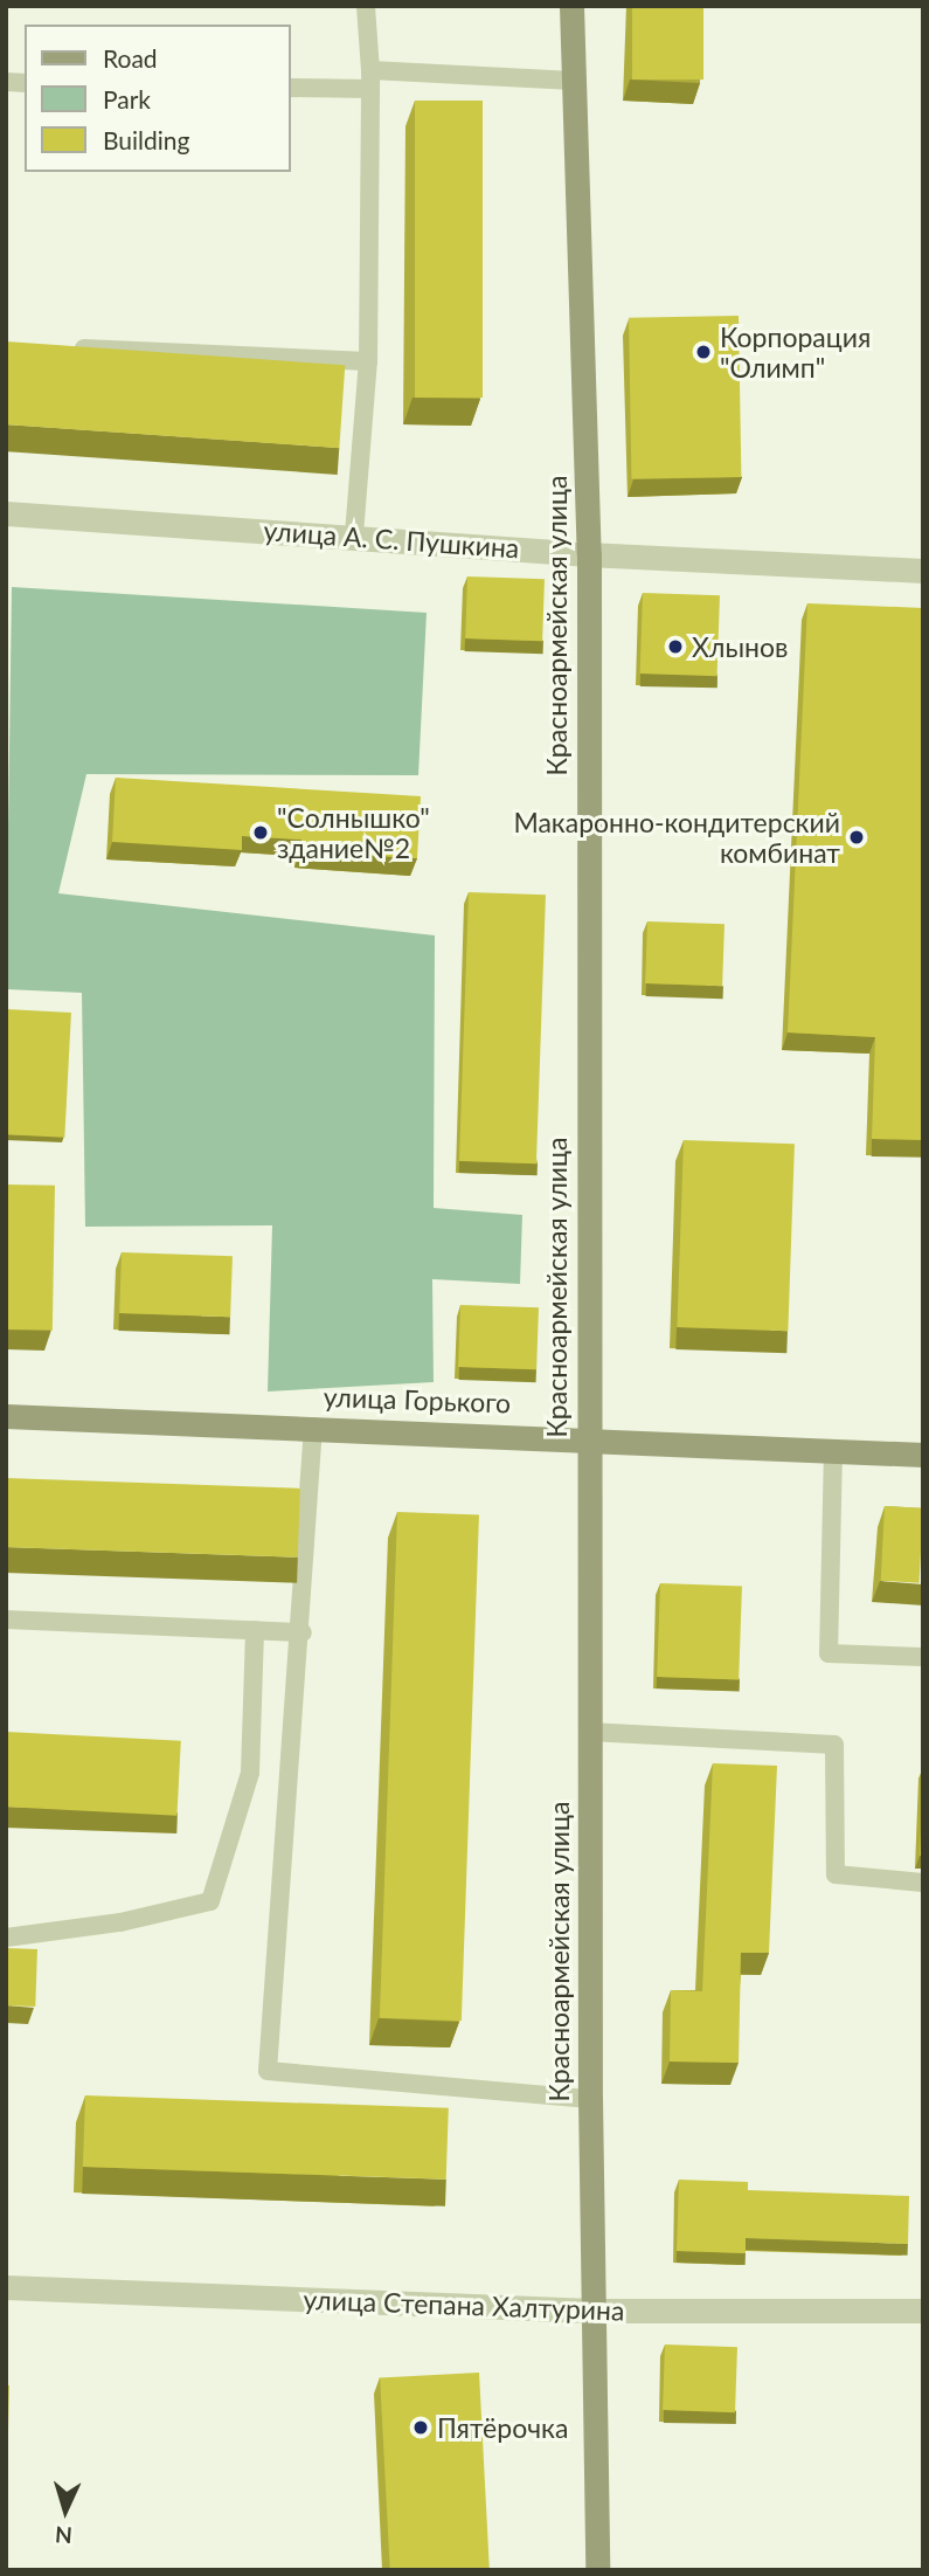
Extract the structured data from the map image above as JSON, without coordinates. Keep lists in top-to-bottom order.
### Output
{
  "streets": {
    "main road": ["Красноармейская улица", "улица Горького"],
    "street": ["улица А. С. Пушкина", "улица Степана Халтурина"]
  },
  "crossings": [
    ["улица А. С. Пушкина", "Красноармейская улица"],
    ["Красноармейская улица", "улица Горького"],
    ["Красноармейская улица", "улица Степана Халтурина"]
  ],
  "places": [
    "Корпорация \"Олимп\"",
    "Хлынов",
    "\"Солнышко\" здание№2",
    "Макаронно-кондитерский комбинат",
    "Пятёрочка"
  ],
  "legend": ["Road", "Park", "Building"],
  "north": "bottom"
}
